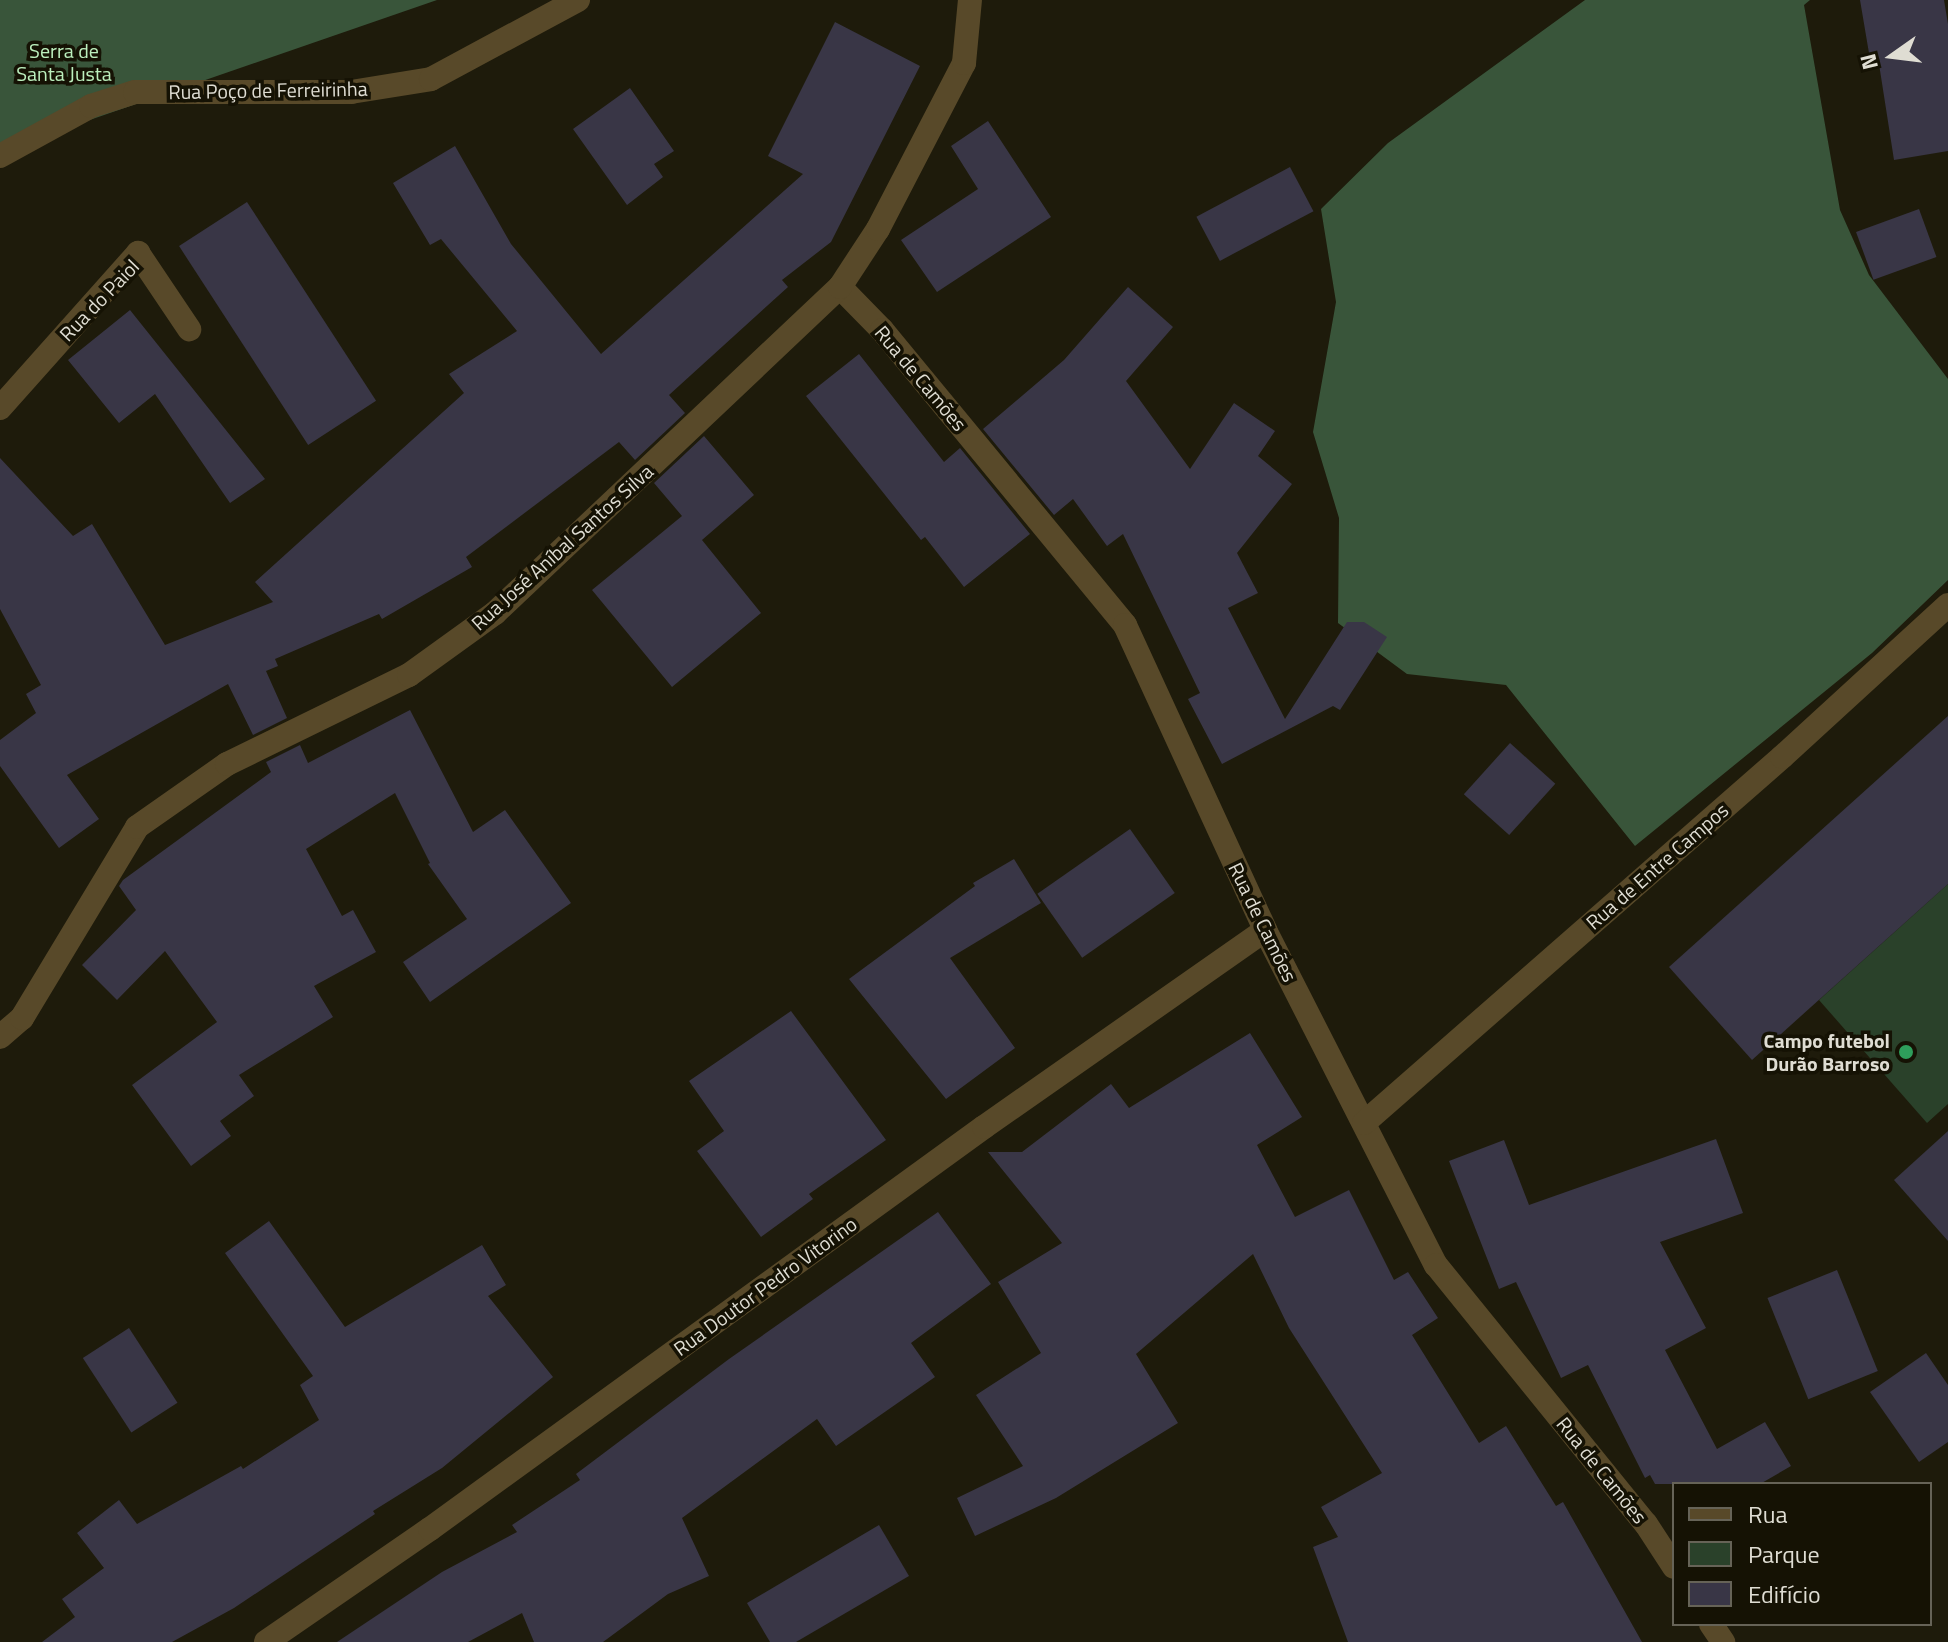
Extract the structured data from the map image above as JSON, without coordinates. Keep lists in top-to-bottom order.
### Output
{
  "streets": {
    "street": [
      "Rua Poço de Ferreirinha",
      "Rua do Paiol",
      "Rua de Camões",
      "Rua José Aníbal Santos Silva",
      "Rua de Entre Campos",
      "Rua Doutor Pedro Vitorino"
    ]
  },
  "crossings": [
    ["Rua de Camões", "Rua José Aníbal Santos Silva"],
    ["Rua de Camões", "Rua de Entre Campos"],
    ["Rua de Camões", "Rua Doutor Pedro Vitorino"]
  ],
  "parks": ["Serra de Santa Justa"],
  "places": ["Campo futebol Durão Barroso"],
  "legend": ["Rua", "Parque", "Edifício"],
  "north": "left"
}
